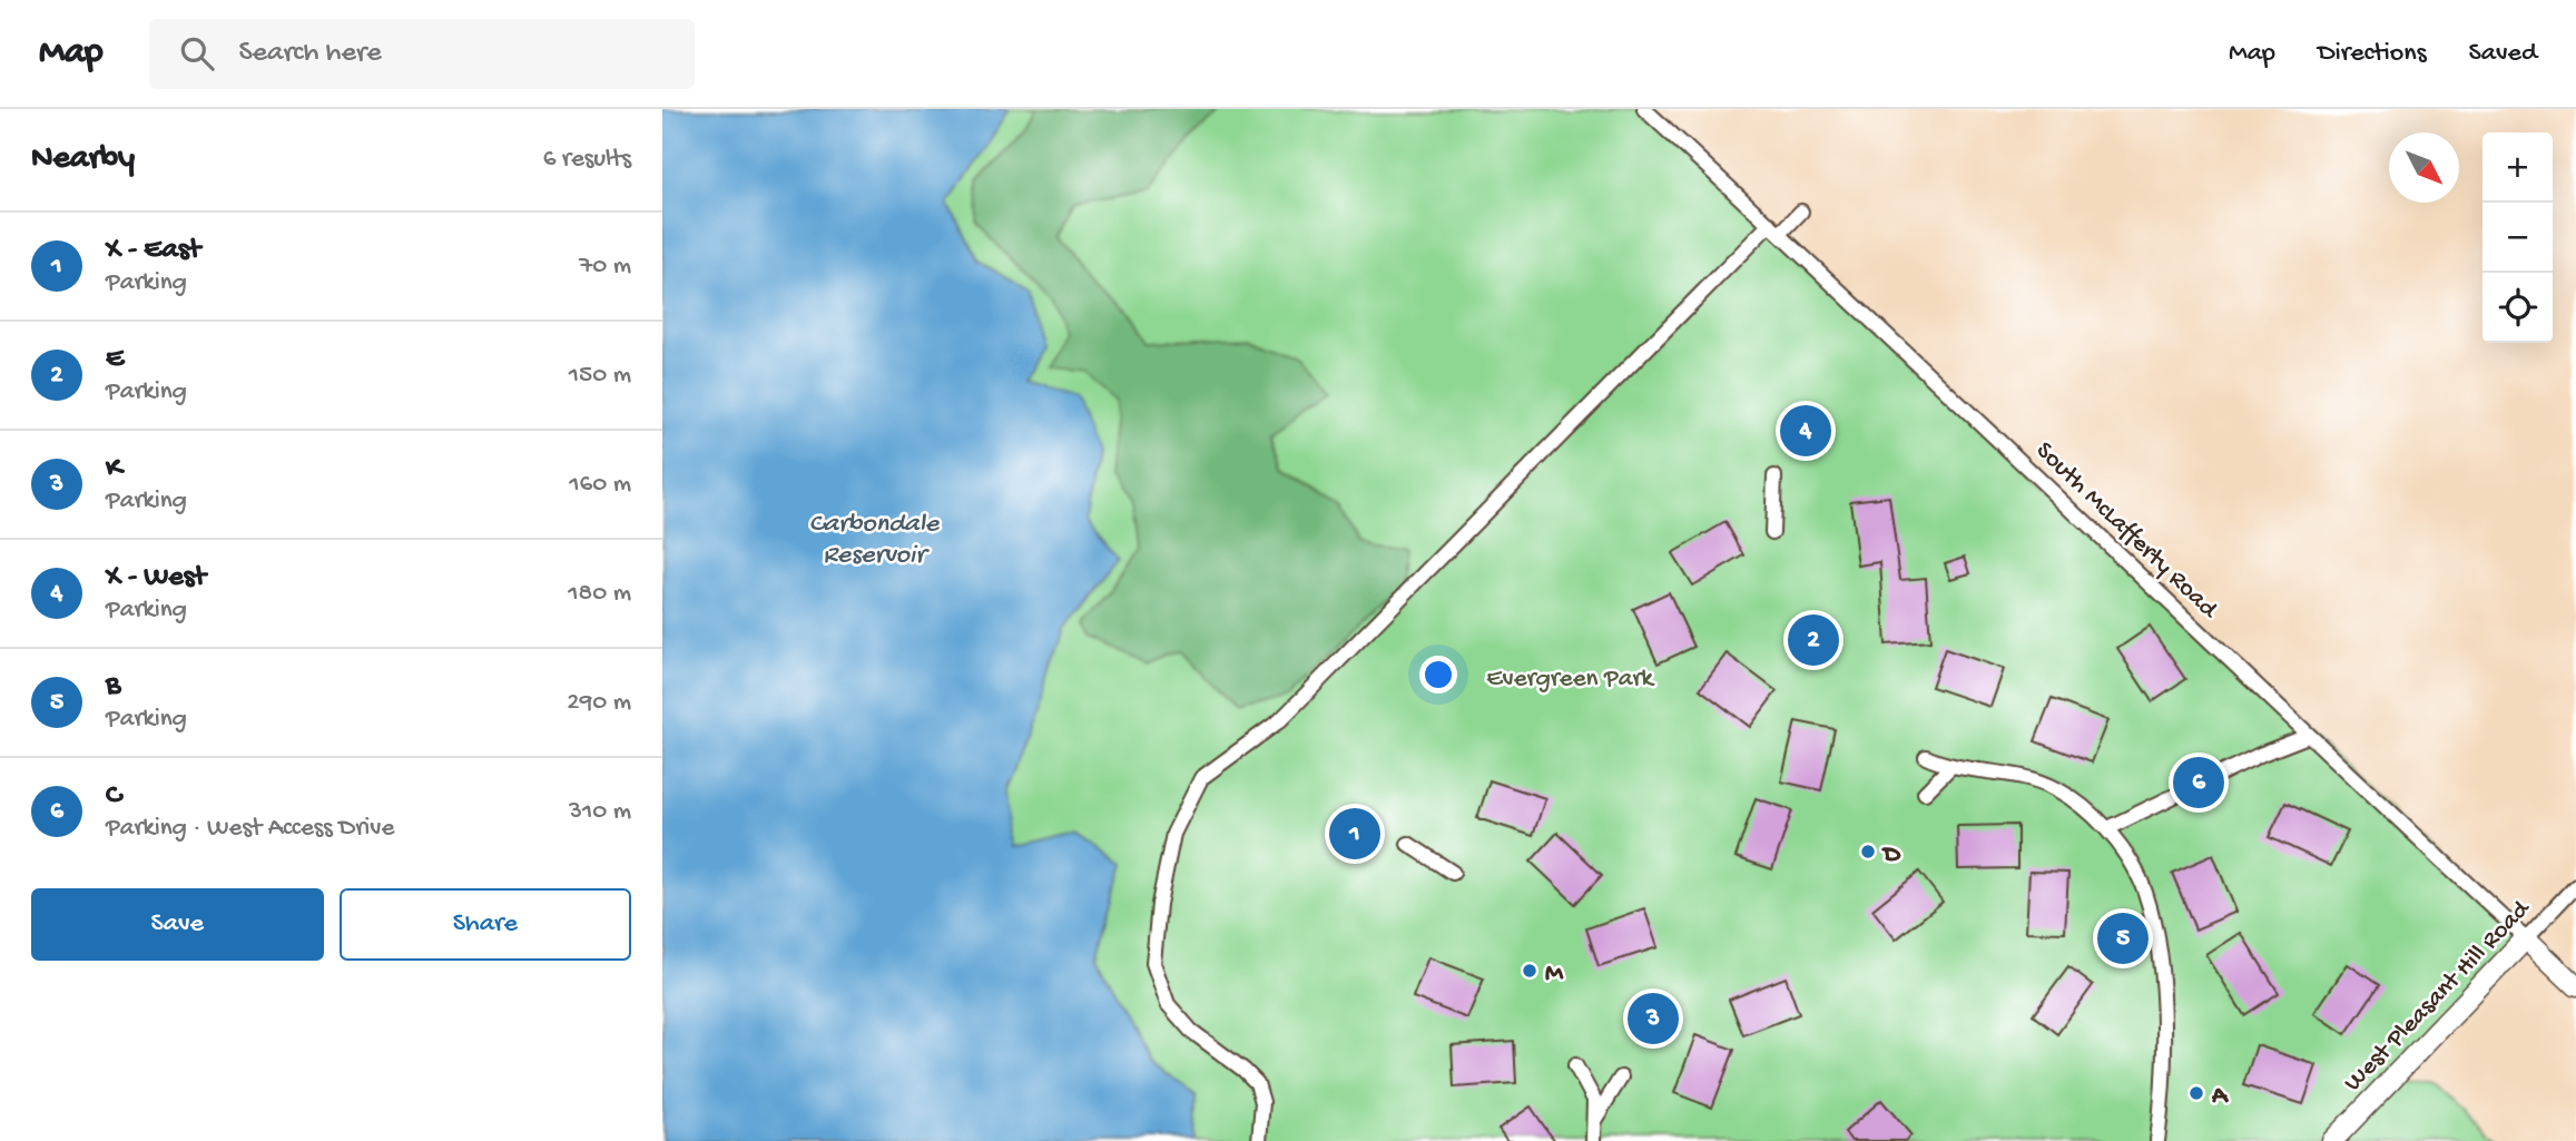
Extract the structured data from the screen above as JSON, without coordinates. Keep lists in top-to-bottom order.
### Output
{
  "streets": {
    "street": ["South McLafferty Road", "West Pleasant Hill Road"]
  },
  "crossings": [
    ["South McLafferty Road", "West Pleasant Hill Road"]
  ],
  "water": ["Carbondale Reservoir"],
  "parks": ["Evergreen Park"],
  "places": ["D", "M", "A"],
  "north": "bottom right",
  "page": {
    "header": "Map",
    "search": "Search here",
    "nav": ["Map", "Directions", "Saved"],
    "heading": ["Nearby", "6 results"],
    "map_buttons": ["+", "−"],
    "list": [
      {
        "mark": "1",
        "name": "X - East",
        "note": "Parking",
        "value": "70 m"
      },
      {
        "mark": "2",
        "name": "E",
        "note": "Parking",
        "value": "150 m"
      },
      {
        "mark": "3",
        "name": "K",
        "note": "Parking",
        "value": "160 m"
      },
      {
        "mark": "4",
        "name": "X - West",
        "note": "Parking",
        "value": "180 m"
      },
      {
        "mark": "5",
        "name": "B",
        "note": "Parking",
        "value": "290 m"
      },
      {
        "mark": "6",
        "name": "C",
        "note": "Parking · West Access Drive",
        "value": "310 m"
      }
    ],
    "pins": [
      "4",
      "2",
      "6",
      "1",
      "5",
      "3"
    ],
    "buttons": ["Save", "Share"]
  }
}
